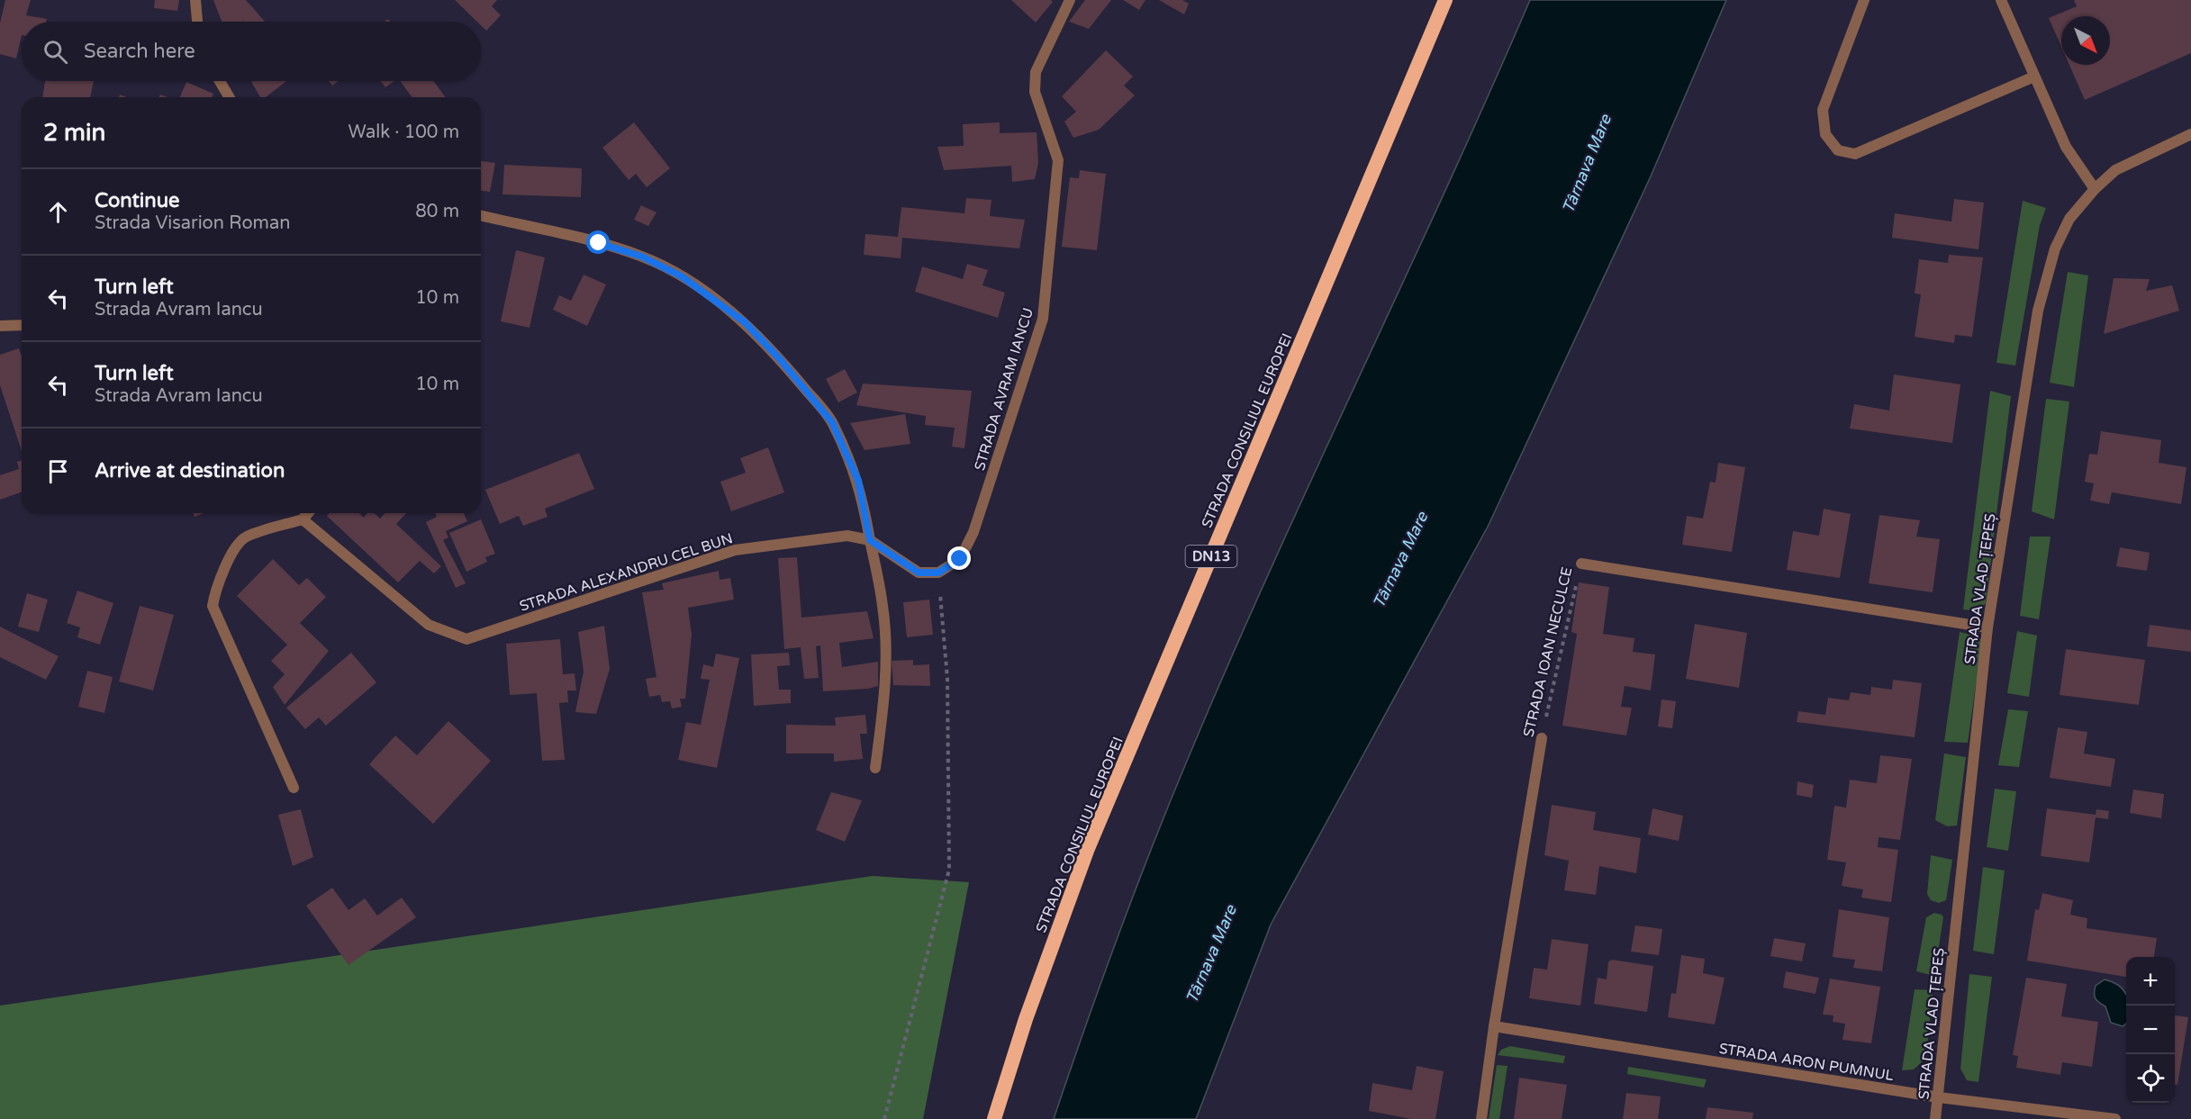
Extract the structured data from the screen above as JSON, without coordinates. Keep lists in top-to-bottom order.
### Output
{
  "streets": {
    "highway": ["STRADA CONSILIUL EUROPEI", "DN13"],
    "street": [
      "STRADA AVRAM IANCU",
      "STRADA ALEXANDRU CEL BUN",
      "STRADA VLAD ȚEPEȘ",
      "STRADA IOAN NECULCE",
      "STRADA ARON PUMNUL"
    ]
  },
  "crossings": [
    ["STRADA VLAD ȚEPEȘ", "STRADA IOAN NECULCE"],
    ["STRADA VLAD ȚEPEȘ", "STRADA ARON PUMNUL"],
    ["STRADA IOAN NECULCE", "STRADA ARON PUMNUL"]
  ],
  "water": ["Târnava Mare"],
  "north": "bottom right",
  "page": {
    "search": "Search here",
    "heading": ["2 min", "Walk · 100 m"],
    "list": [
      ["Continue", "Strada Visarion Roman", "80 m"],
      ["Turn left", "Strada Avram Iancu", "10 m"],
      ["Turn left", "Strada Avram Iancu", "10 m"],
      "Arrive at destination"
    ],
    "map_buttons": ["+", "−"]
  }
}
